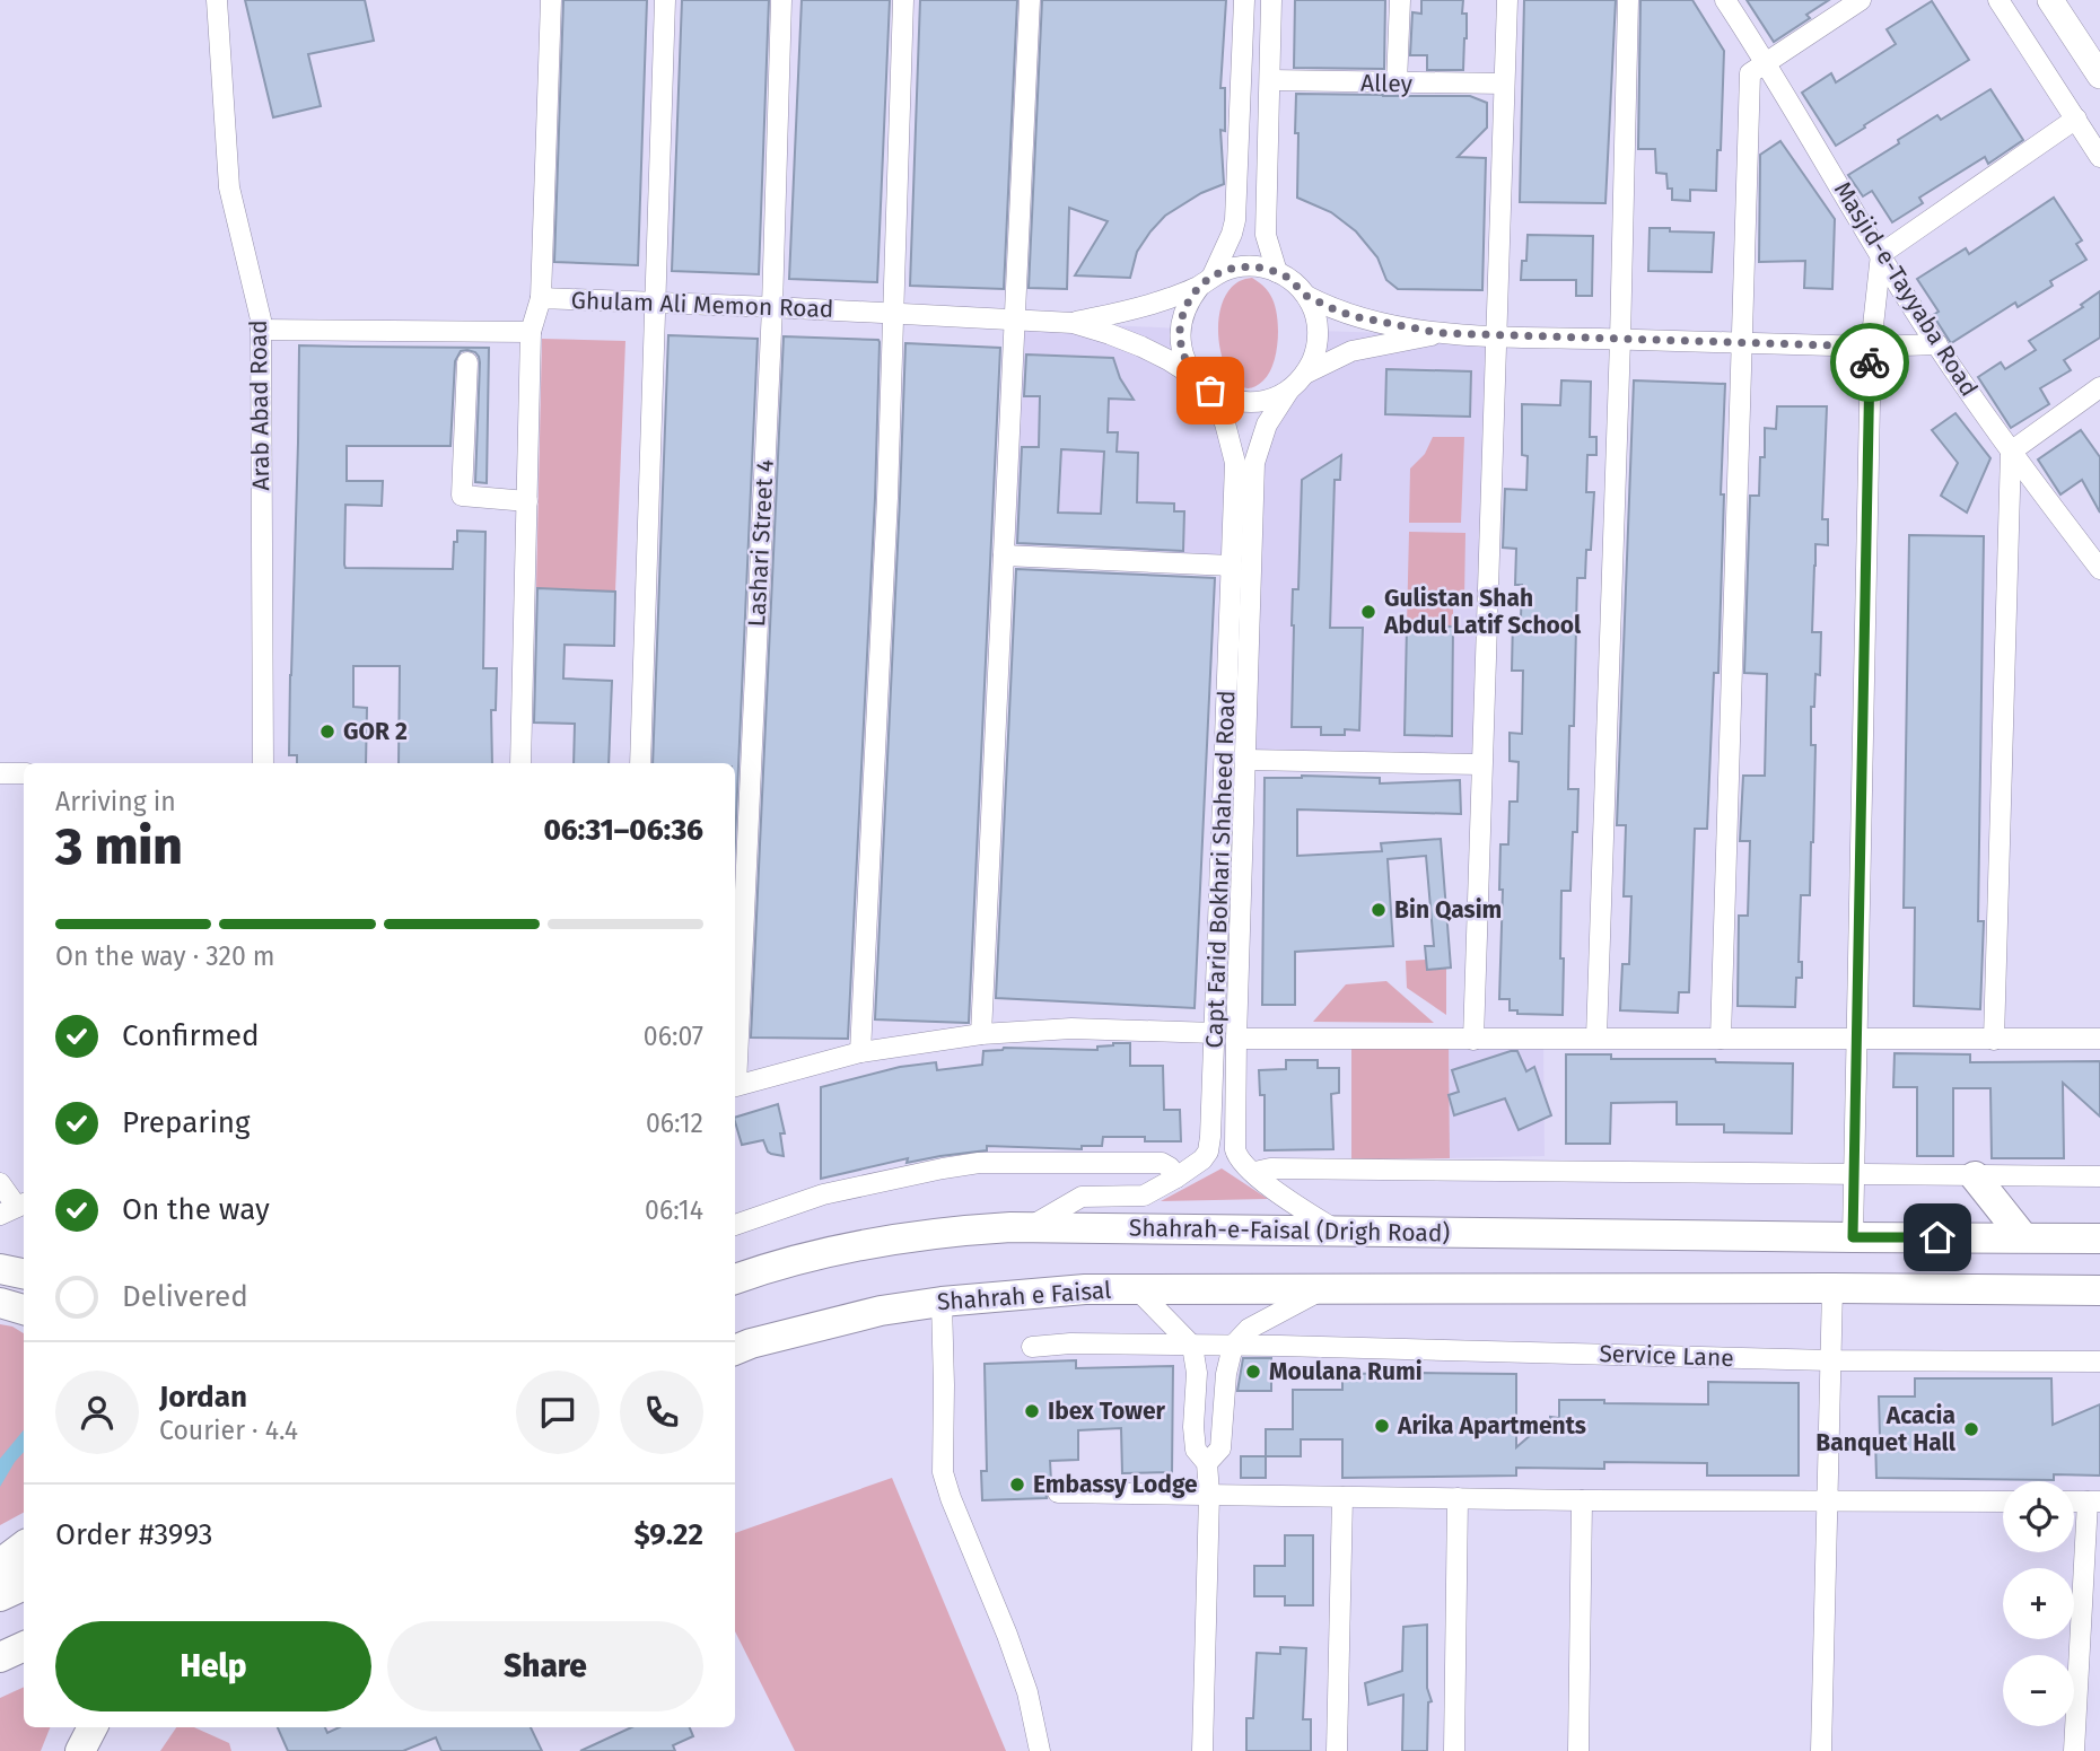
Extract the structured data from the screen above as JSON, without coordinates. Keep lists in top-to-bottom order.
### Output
{
  "streets": {
    "highway": ["Shahrah-e-Faisal (Drigh Road)", "Shahrah e Faisal"],
    "street": [
      "Alley",
      "Masjid-e-Tayyaba Road",
      "Ghulam Ali Memon Road",
      "Arab Abad Road",
      "Lashari Street 4",
      "Capt Farid Bokhari Shaheed Road",
      "Service Lane"
    ]
  },
  "crossings": [
    ["Ghulam Ali Memon Road", "Lashari Street 4"],
    ["Capt Farid Bokhari Shaheed Road", "Shahrah-e-Faisal (Drigh Road)"]
  ],
  "places": [
    "Gulistan Shah Abdul Latif School",
    "GOR 2",
    "Bin Qasim",
    "Moulana Rumi",
    "Ibex Tower",
    "Arika Apartments",
    "Acacia Banquet Hall",
    "Embassy Lodge"
  ],
  "page": {
    "heading": ["3 min", "Arriving in", "06:31–06:36"],
    "panel": [
      "Jordan",
      "Courier · 4.4",
      "Order #3993",
      "$9.22"
    ],
    "bar": "On the way · 320 m",
    "list": [
      ["Confirmed", "06:07"],
      ["Preparing", "06:12"],
      ["On the way", "06:14"],
      "Delivered"
    ],
    "map_buttons": ["+", "−"],
    "buttons": ["Help", "Share"]
  }
}
